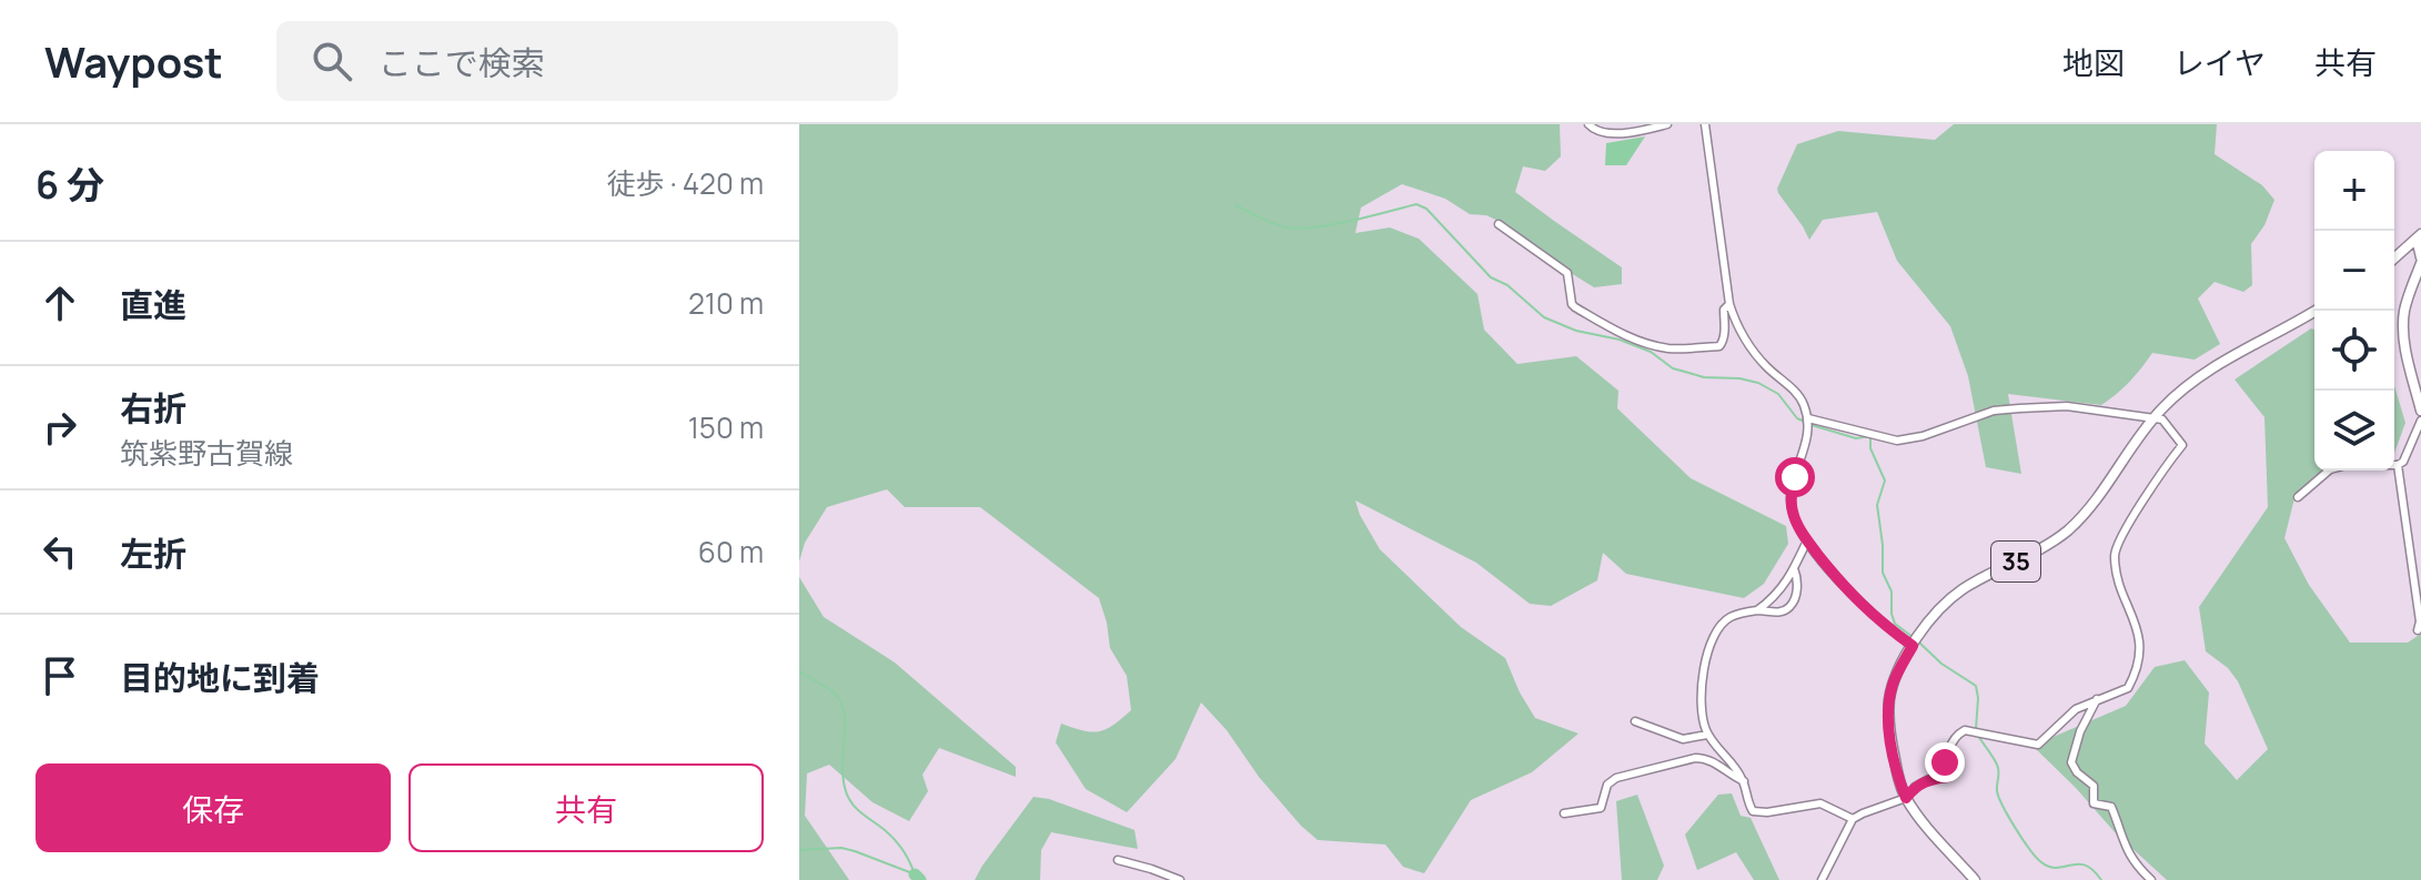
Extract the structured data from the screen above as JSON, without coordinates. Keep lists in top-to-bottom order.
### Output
{
  "streets": {
    "main road": ["35"]
  },
  "page": {
    "header": "Waypost",
    "search": "ここで検索",
    "nav": ["地図", "レイヤ", "共有"],
    "heading": ["6 分", "徒歩 · 420 m"],
    "map_buttons": ["+", "−"],
    "list": [
      ["直進", "210 m"],
      ["右折", "筑紫野古賀線", "150 m"],
      ["左折", "60 m"],
      "目的地に到着"
    ],
    "buttons": ["保存", "共有"]
  }
}
